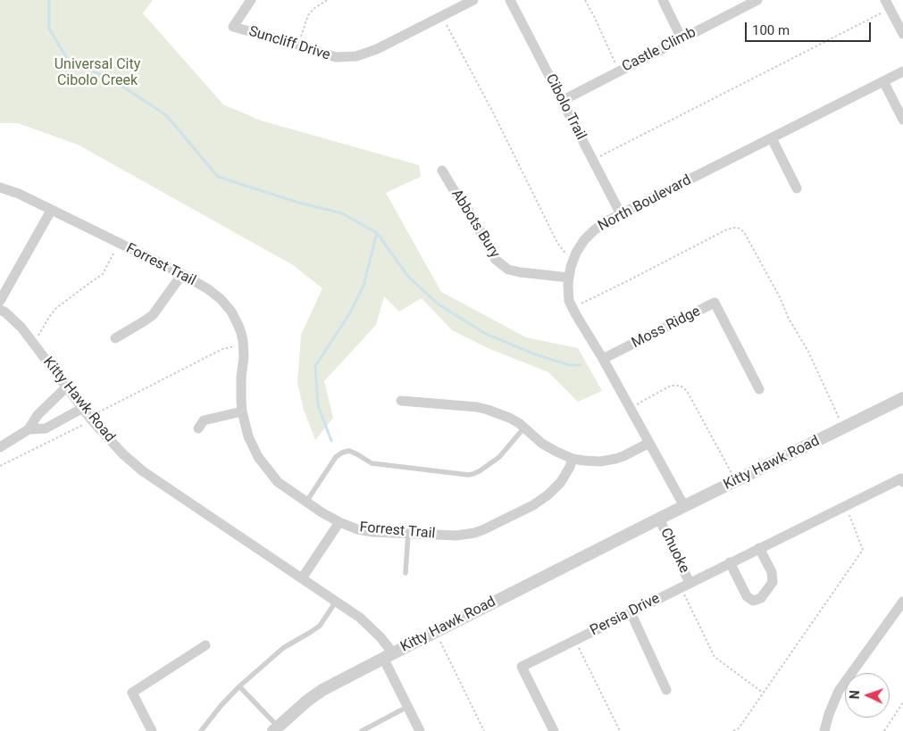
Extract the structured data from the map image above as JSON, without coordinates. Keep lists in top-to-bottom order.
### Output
{
  "streets": {
    "street": [
      "Suncliff Drive",
      "Castle Climb",
      "Cibolo Trail",
      "North Boulevard",
      "Abbots Bury",
      "Forrest Trail",
      "Moss Ridge",
      "Kitty Hawk Road",
      "Chuoke",
      "Persia Drive"
    ]
  },
  "crossings": [
    ["Castle Climb", "Cibolo Trail"],
    ["Cibolo Trail", "North Boulevard"],
    ["North Boulevard", "Abbots Bury"],
    ["North Boulevard", "Moss Ridge"],
    ["North Boulevard", "Kitty Hawk Road"],
    ["Kitty Hawk Road", "Chuoke"],
    ["Chuoke", "Persia Drive"]
  ],
  "parks": ["Universal City Cibolo Creek"],
  "scale_bar": "100 m",
  "north": "left"
}
